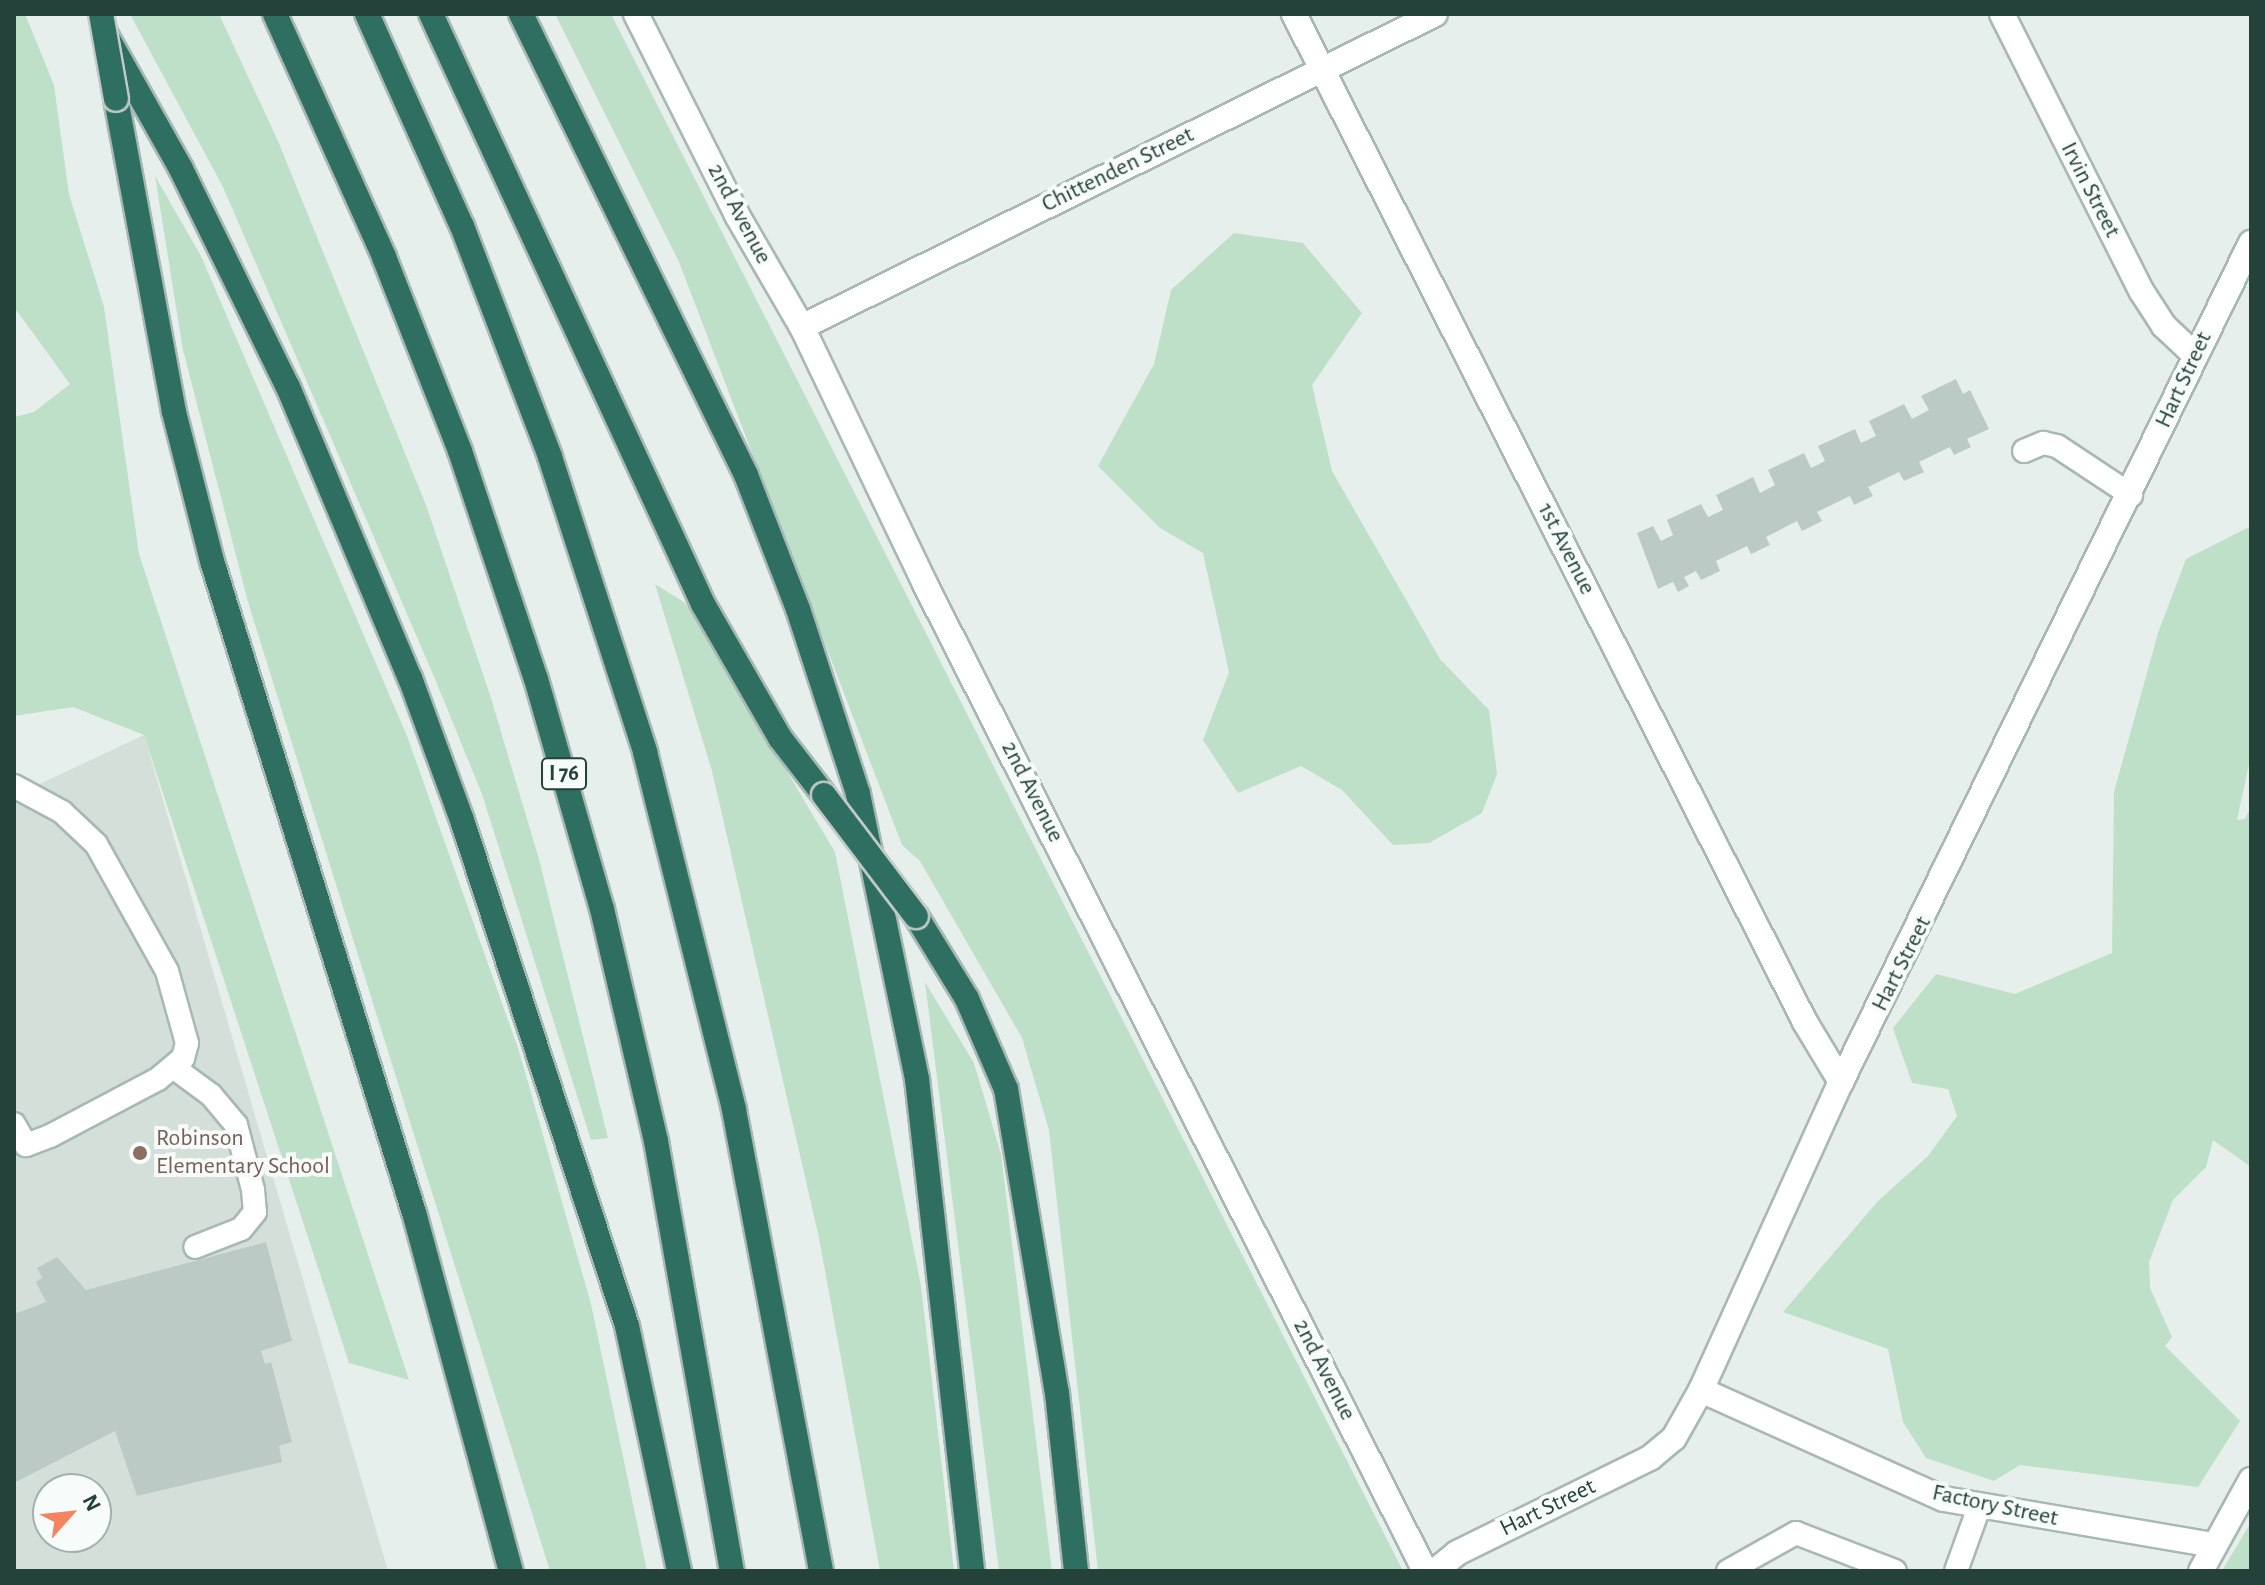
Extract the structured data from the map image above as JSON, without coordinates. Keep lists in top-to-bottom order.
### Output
{
  "streets": {
    "highway": ["I 76"],
    "street": [
      "Chittenden Street",
      "Irvin Street",
      "2nd Avenue",
      "Hart Street",
      "1st Avenue",
      "Factory Street"
    ]
  },
  "crossings": [
    ["Chittenden Street", "2nd Avenue"],
    ["Chittenden Street", "1st Avenue"],
    ["Irvin Street", "Hart Street"],
    ["Hart Street", "1st Avenue"],
    ["Hart Street", "Factory Street"]
  ],
  "places": ["Robinson Elementary School"],
  "north": "top right"
}
